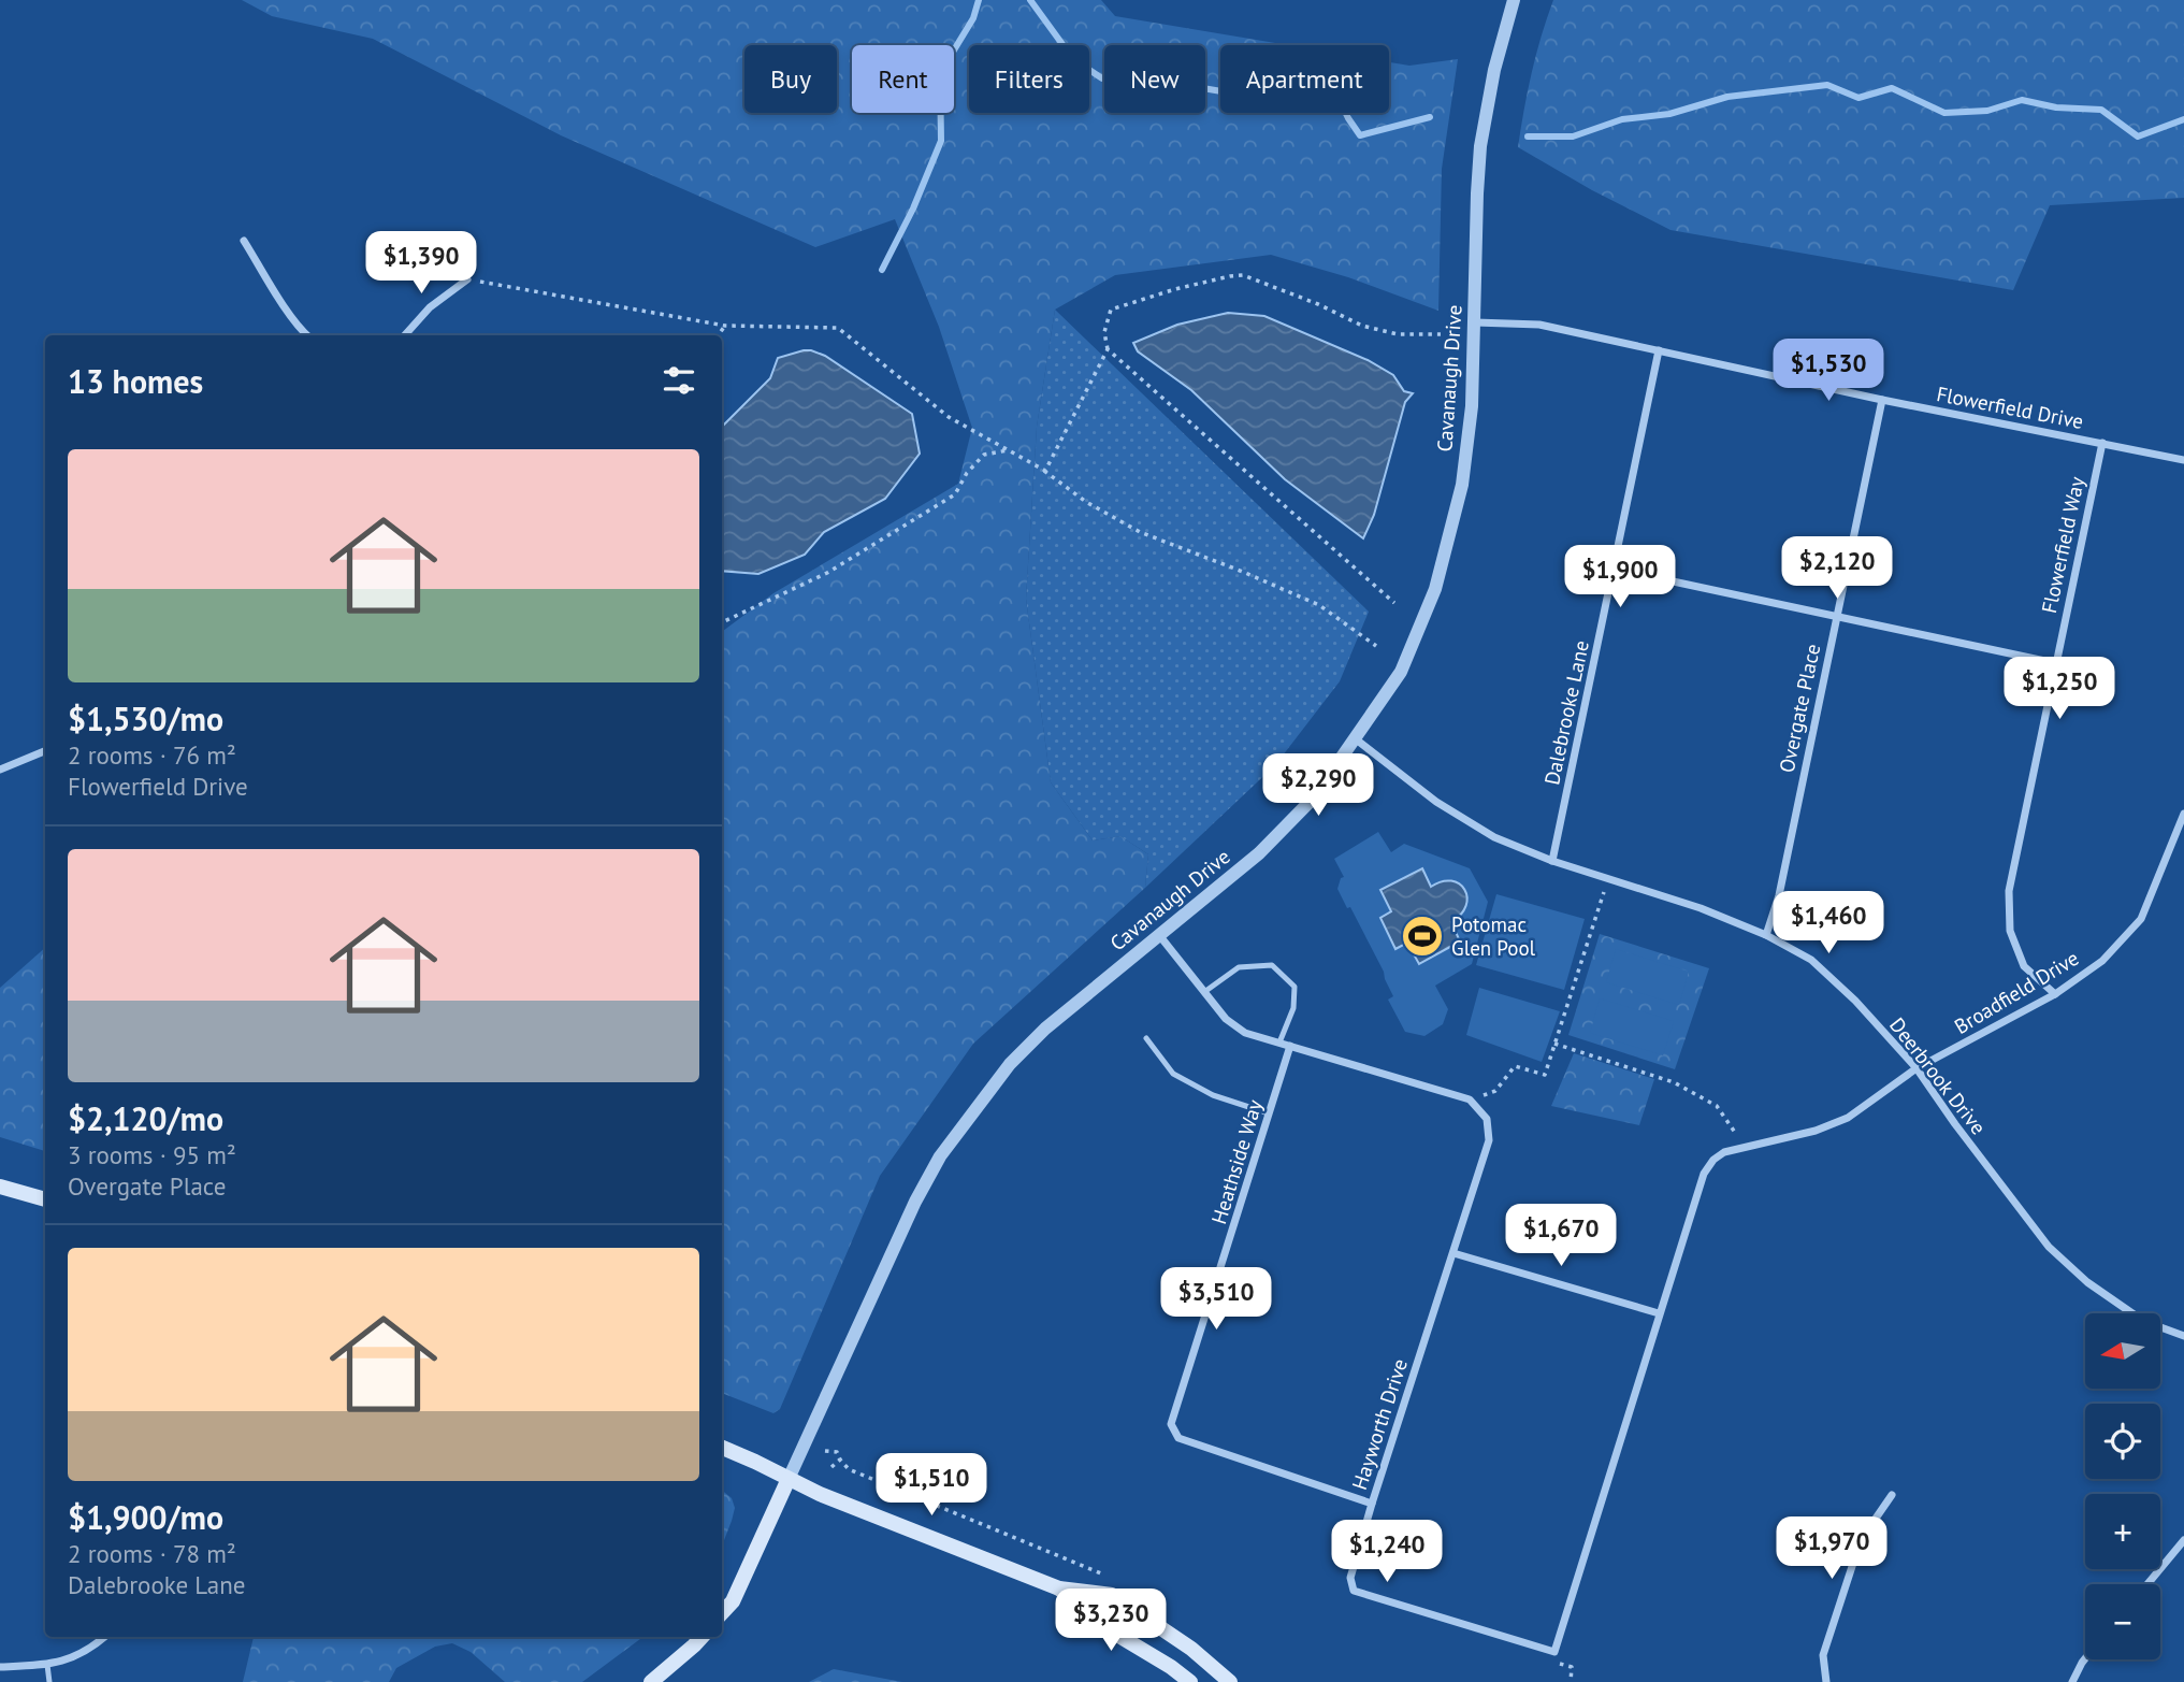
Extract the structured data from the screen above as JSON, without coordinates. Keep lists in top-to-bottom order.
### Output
{
  "streets": {
    "street": [
      "Cavanaugh Drive",
      "Flowerfield Drive",
      "Flowerfield Way",
      "Overgate Place",
      "Dalebrooke Lane",
      "Broadfield Drive",
      "Deerbrook Drive",
      "Heathside Way",
      "Hayworth Drive"
    ]
  },
  "crossings": [
    ["Cavanaugh Drive", "Flowerfield Drive"],
    ["Cavanaugh Drive", "Deerbrook Drive"],
    ["Flowerfield Drive", "Flowerfield Way"],
    ["Flowerfield Drive", "Overgate Place"],
    ["Flowerfield Drive", "Dalebrooke Lane"],
    ["Flowerfield Way", "Broadfield Drive"],
    ["Overgate Place", "Deerbrook Drive"],
    ["Dalebrooke Lane", "Deerbrook Drive"],
    ["Broadfield Drive", "Deerbrook Drive"],
    ["Broadfield Drive", "Hayworth Drive"],
    ["Deerbrook Drive", "Hayworth Drive"],
    ["Heathside Way", "Hayworth Drive"]
  ],
  "places": {
    "sports": ["Potomac Glen Pool"]
  },
  "north": "left",
  "page": {
    "chip": [
      "Buy",
      "Rent",
      "Filters",
      "New",
      "Apartment"
    ],
    "price": [
      "$1,390",
      "$1,530",
      "$2,120",
      "$1,900",
      "$1,250",
      "$2,290",
      "$1,460",
      "$1,670",
      "$3,510",
      "$1,510",
      "$1,970",
      "$1,240",
      "$3,230"
    ],
    "heading": "13 homes",
    "list": [
      {
        "name": "$1,530/mo",
        "note": "2 rooms · 76 m² · Flowerfield Drive"
      },
      {
        "name": "$2,120/mo",
        "note": "3 rooms · 95 m² · Overgate Place"
      },
      {
        "name": "$1,900/mo",
        "note": "2 rooms · 78 m² · Dalebrooke Lane"
      }
    ],
    "map_buttons": ["+", "−"]
  }
}
